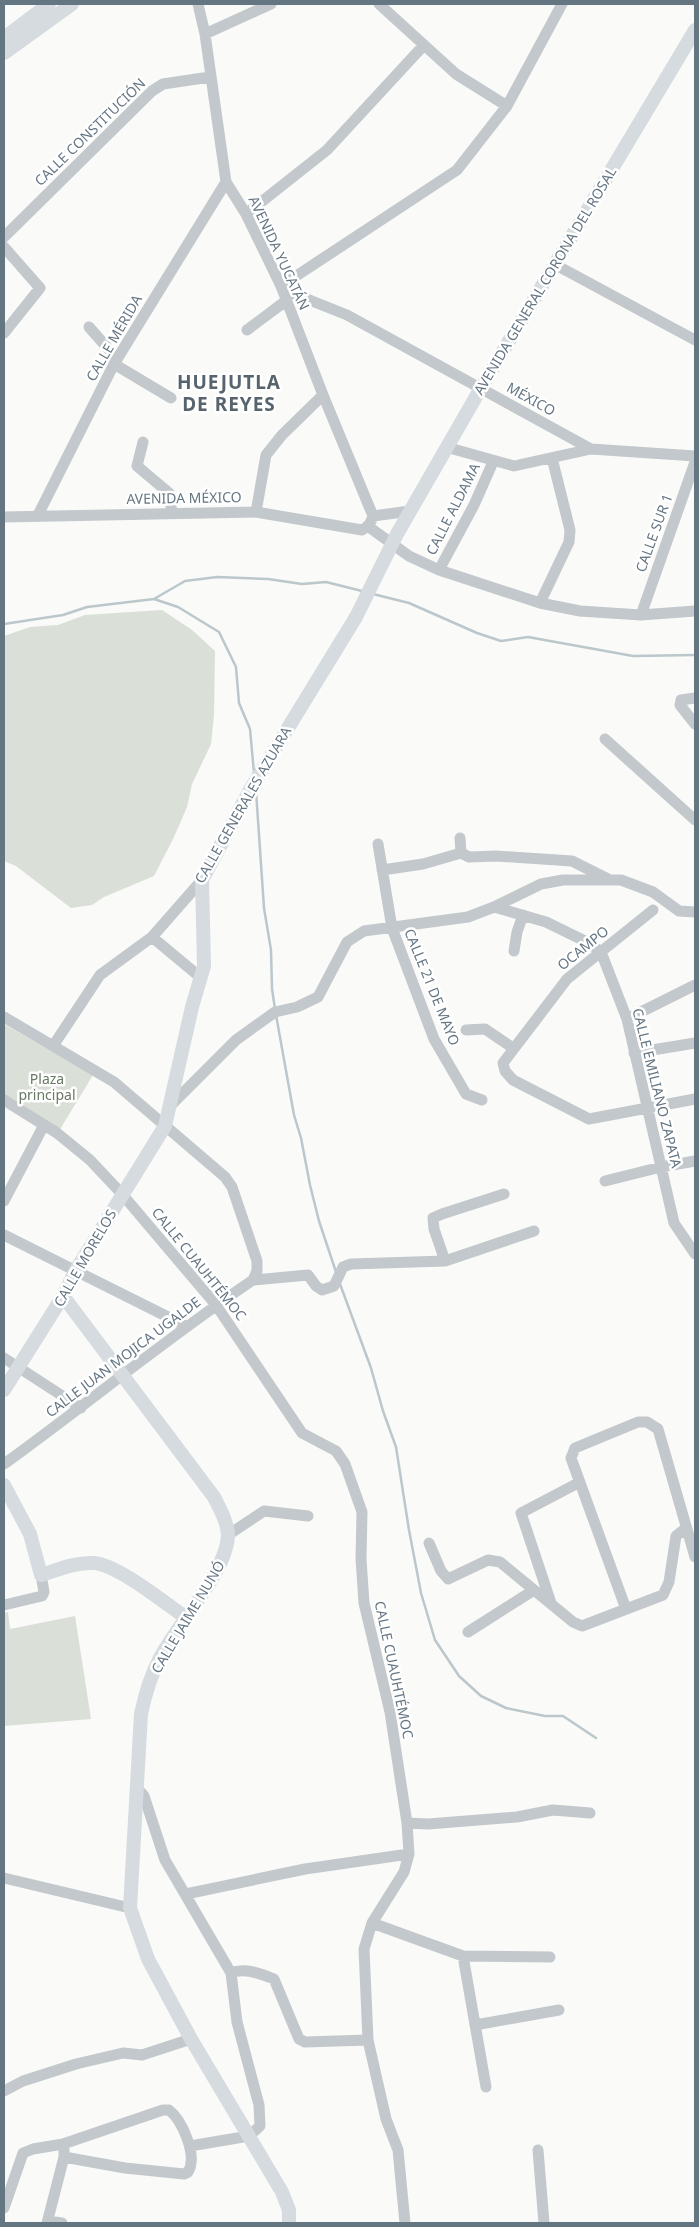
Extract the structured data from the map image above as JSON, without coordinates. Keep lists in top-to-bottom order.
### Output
{
  "streets": {
    "main road": [
      "AVENIDA GENERAL CORONA DEL ROSAL",
      "CALLE GENERALES AZUARA",
      "CALLE MORELOS",
      "CALLE JAIME NUNÓ"
    ],
    "street": [
      "CALLE CONSTITUCIÓN",
      "AVENIDA YUCATÁN",
      "CALLE MÉRIDA",
      "MÉXICO",
      "AVENIDA MÉXICO",
      "CALLE ALDAMA",
      "CALLE SUR 1",
      "OCAMPO",
      "CALLE 21 DE MAYO",
      "CALLE EMILIANO ZAPATA",
      "CALLE CUAUHTÉMOC",
      "CALLE JUAN MOJICA UGALDE"
    ]
  },
  "crossings": [
    ["CALLE CONSTITUCIÓN", "AVENIDA YUCATÁN"],
    ["AVENIDA YUCATÁN", "CALLE MÉRIDA"],
    ["AVENIDA YUCATÁN", "MÉXICO"],
    ["AVENIDA YUCATÁN", "AVENIDA MÉXICO"],
    ["AVENIDA GENERAL CORONA DEL ROSAL", "MÉXICO"],
    ["AVENIDA GENERAL CORONA DEL ROSAL", "CALLE GENERALES AZUARA"],
    ["CALLE MÉRIDA", "AVENIDA MÉXICO"],
    ["CALLE GENERALES AZUARA", "CALLE MORELOS"],
    ["OCAMPO", "CALLE EMILIANO ZAPATA"],
    ["CALLE MORELOS", "CALLE CUAUHTÉMOC"],
    ["CALLE CUAUHTÉMOC", "CALLE JUAN MOJICA UGALDE"]
  ],
  "districts": ["HUEJUTLA DE REYES"],
  "parks": ["Plaza principal"]
}
